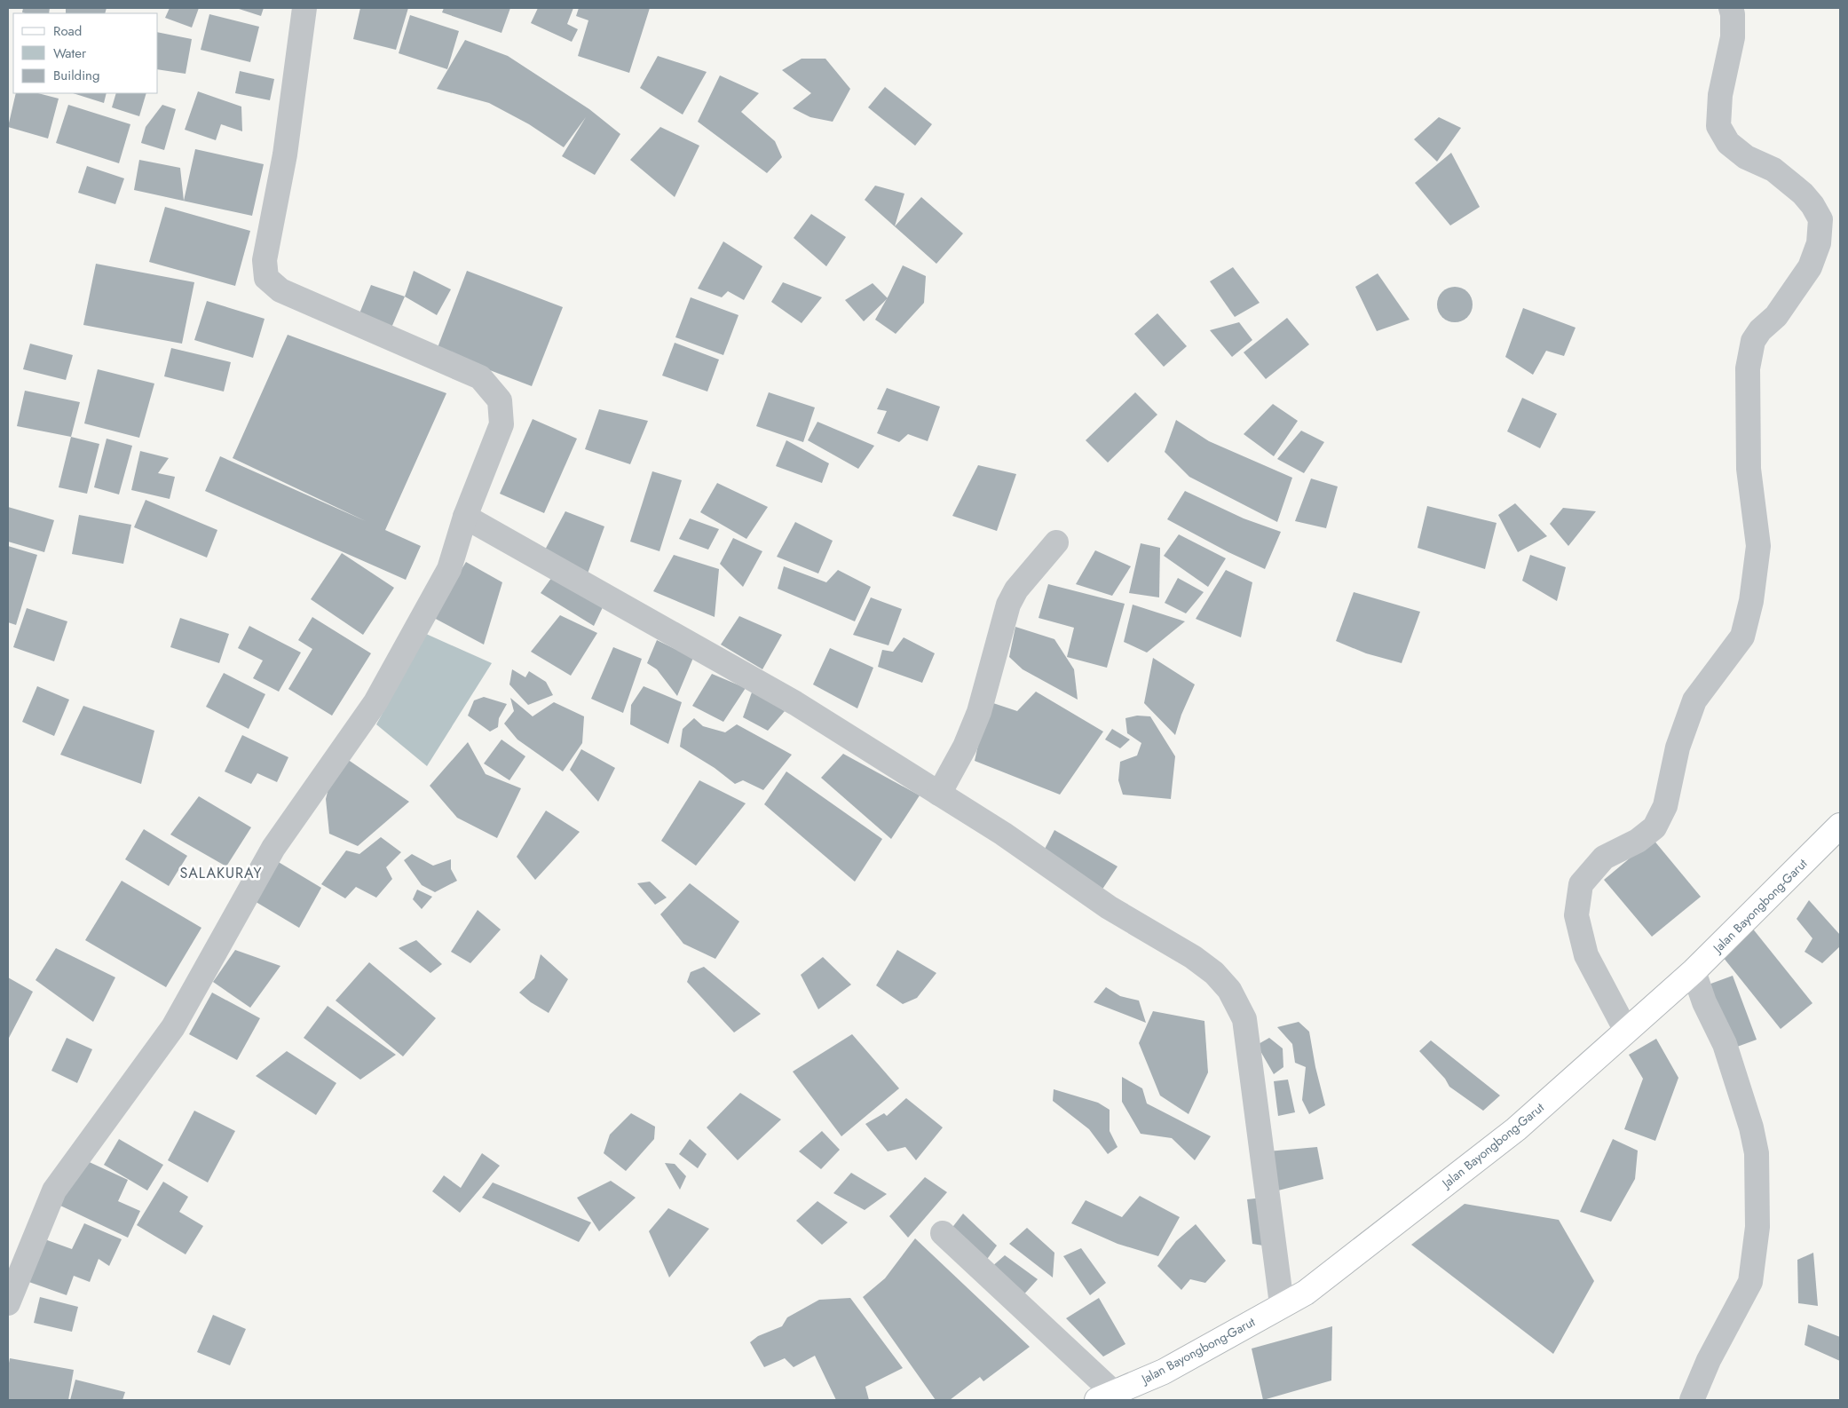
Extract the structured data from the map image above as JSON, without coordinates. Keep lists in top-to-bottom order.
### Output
{
  "streets": {
    "main road": ["Jalan Bayongbong-Garut"]
  },
  "districts": ["SALAKURAY"],
  "legend": ["Road", "Water", "Building"]
}
